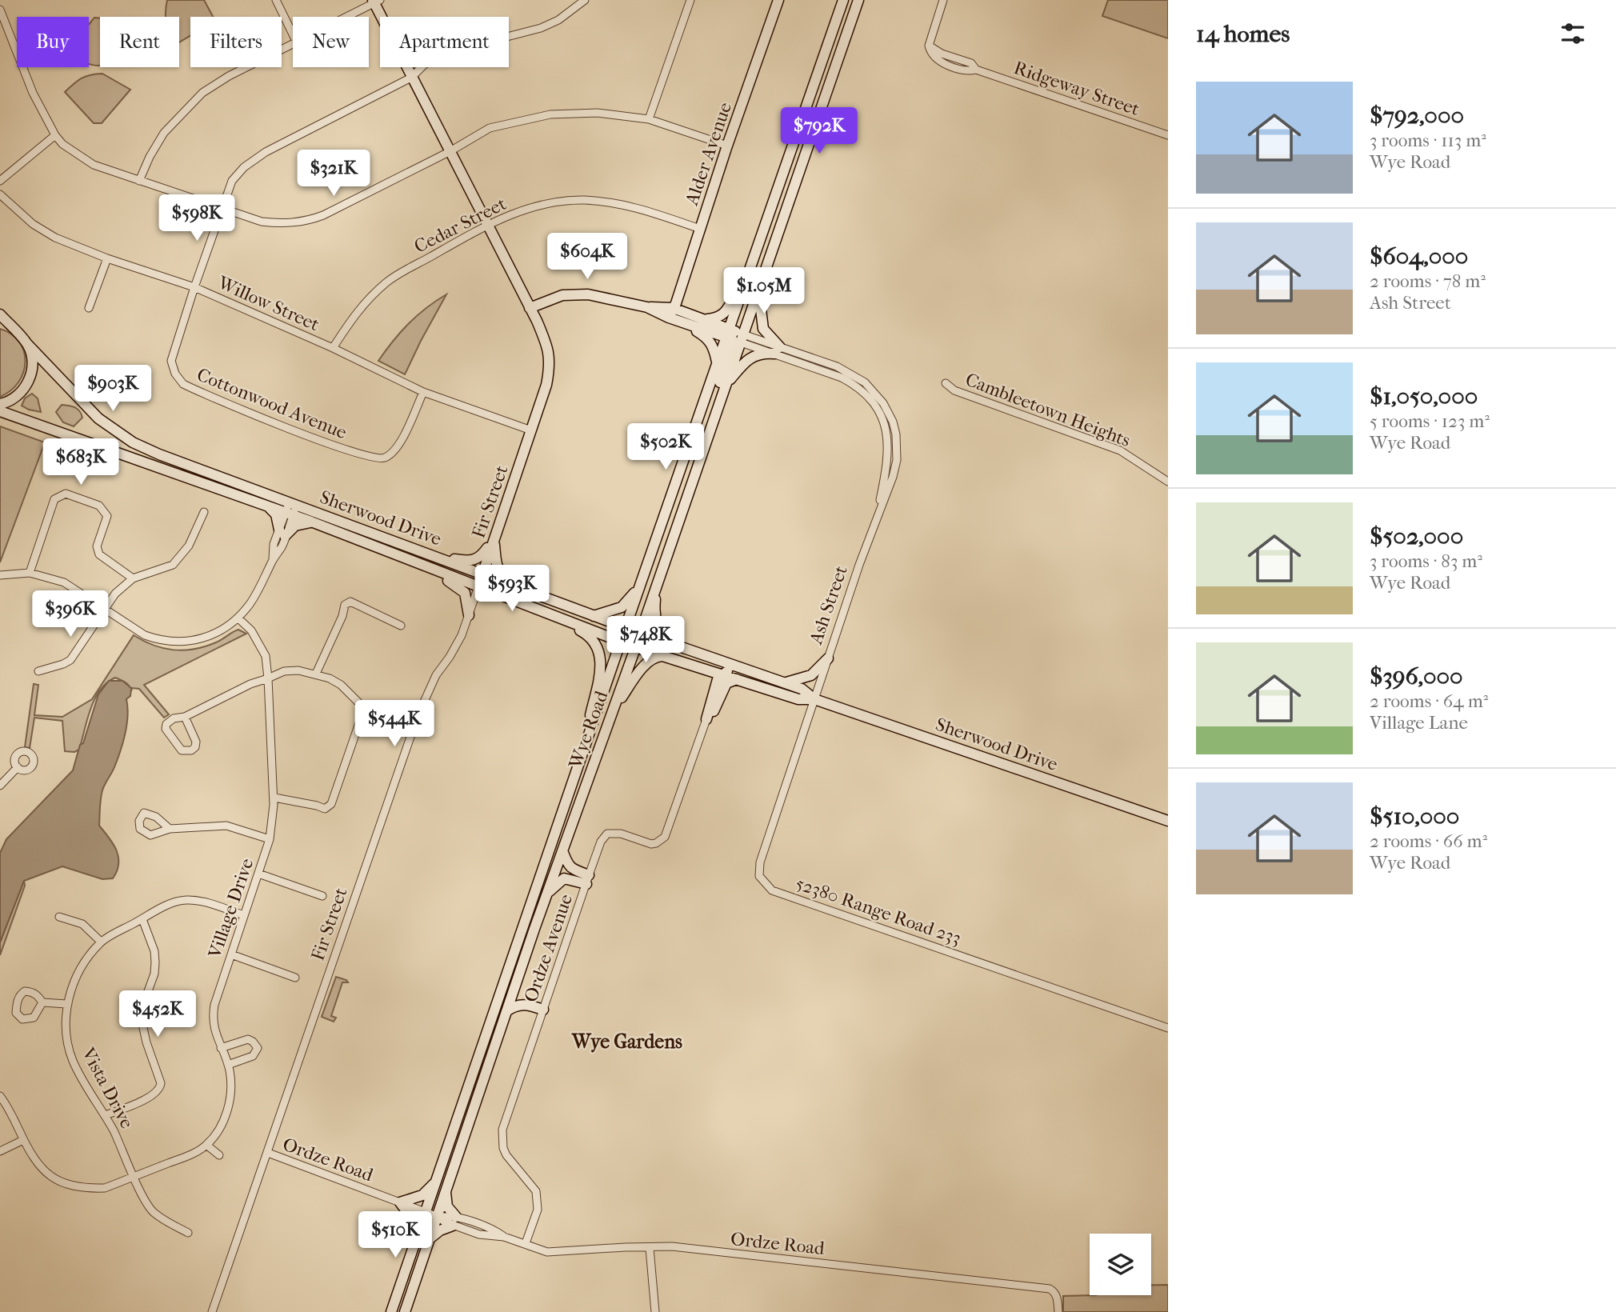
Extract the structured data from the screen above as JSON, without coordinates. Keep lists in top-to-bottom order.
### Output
{
  "streets": {
    "main road": [
      "Alder Avenue",
      "Fir Street",
      "Sherwood Drive",
      "Ash Street",
      "Wye Road"
    ],
    "street": [
      "Ridgeway Street",
      "Cedar Street",
      "Willow Street",
      "Cottonwood Avenue",
      "Cambleetown Heights",
      "Village Drive",
      "52380 Range Road 233",
      "Ordze Avenue",
      "Vista Drive",
      "Ordze Road"
    ]
  },
  "crossings": [
    ["Alder Avenue", "Cedar Street"],
    ["Alder Avenue", "Ash Street"],
    ["Cedar Street", "Willow Street"],
    ["Cedar Street", "Fir Street"],
    ["Willow Street", "Cottonwood Avenue"],
    ["Willow Street", "Fir Street"],
    ["Cottonwood Avenue", "Fir Street"],
    ["Fir Street", "Sherwood Drive"],
    ["Fir Street", "Ash Street"],
    ["Fir Street", "Ordze Road"],
    ["Sherwood Drive", "Ash Street"],
    ["Sherwood Drive", "Wye Road"],
    ["Sherwood Drive", "52380 Range Road 233"],
    ["Ash Street", "Wye Road"],
    ["Ash Street", "52380 Range Road 233"],
    ["Wye Road", "Ordze Road"],
    ["Village Drive", "Vista Drive"],
    ["Ordze Avenue", "Ordze Road"]
  ],
  "districts": ["Wye Gardens"],
  "page": {
    "heading": "14 homes",
    "chip": [
      "Buy",
      "Rent",
      "Filters",
      "New",
      "Apartment"
    ],
    "list": [
      {
        "name": "$792,000",
        "note": "3 rooms · 113 m² · Wye Road"
      },
      {
        "name": "$604,000",
        "note": "2 rooms · 78 m² · Ash Street"
      },
      {
        "name": "$1,050,000",
        "note": "5 rooms · 123 m² · Wye Road"
      },
      {
        "name": "$502,000",
        "note": "3 rooms · 83 m² · Wye Road"
      },
      {
        "name": "$396,000",
        "note": "2 rooms · 64 m² · Village Lane"
      },
      {
        "name": "$510,000",
        "note": "2 rooms · 66 m² · Wye Road"
      }
    ],
    "price": [
      "$792K",
      "$321K",
      "$598K",
      "$604K",
      "$1.05M",
      "$903K",
      "$502K",
      "$683K",
      "$593K",
      "$396K",
      "$748K",
      "$544K",
      "$452K",
      "$510K"
    ]
  }
}
